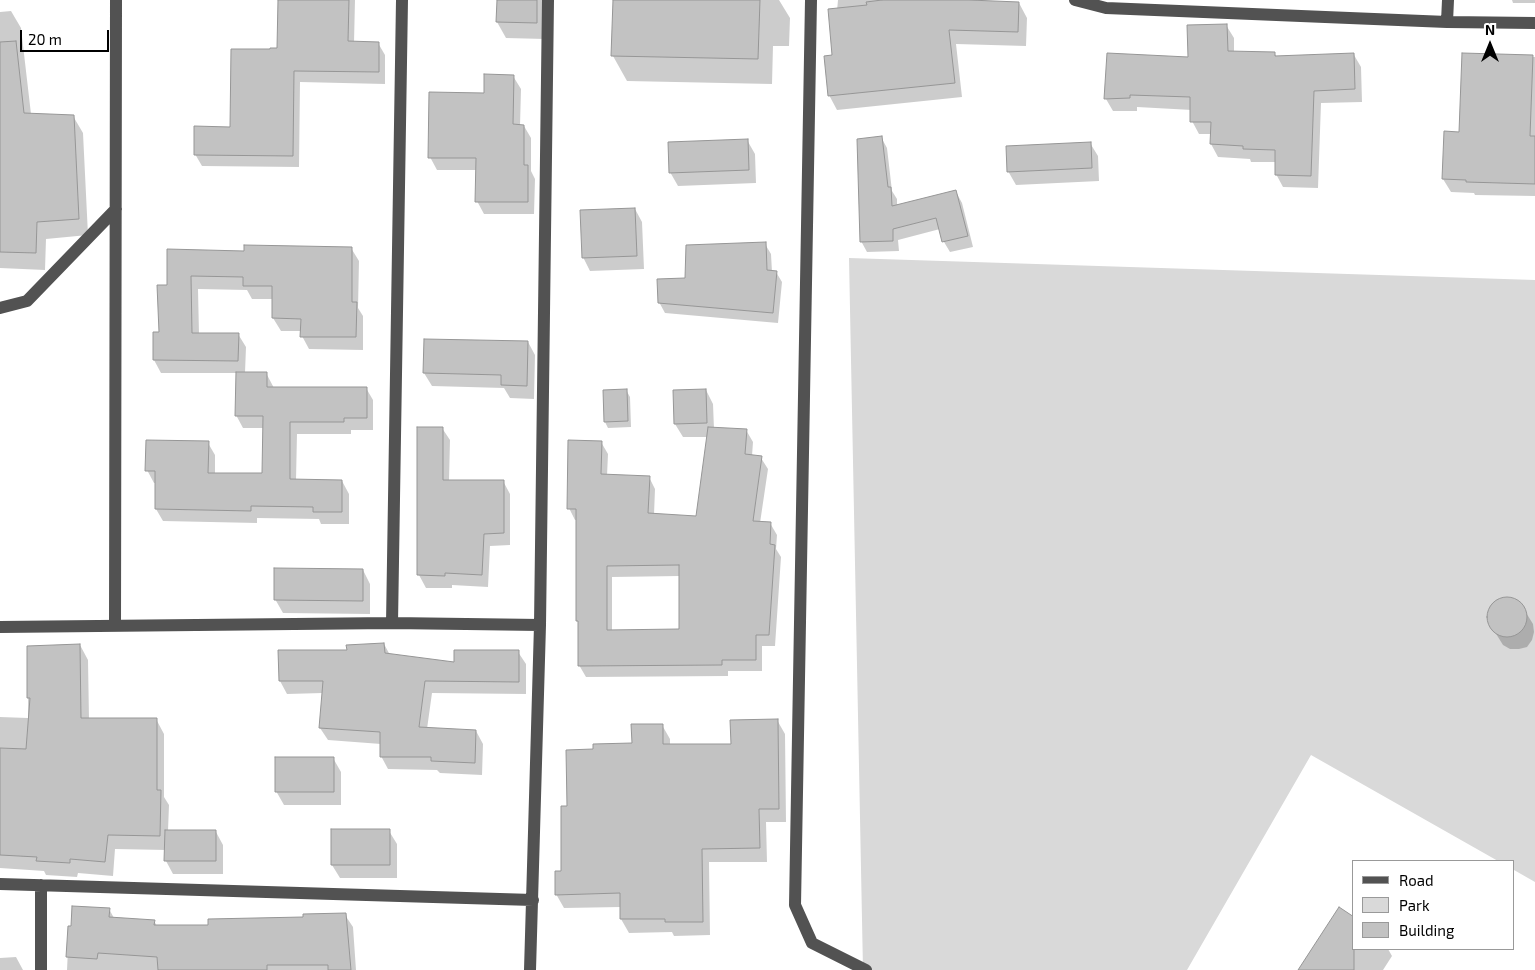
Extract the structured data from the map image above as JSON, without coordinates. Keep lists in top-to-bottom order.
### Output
{
  "legend": ["Road", "Park", "Building"],
  "scale_bar": "20 m",
  "north": "top"
}
